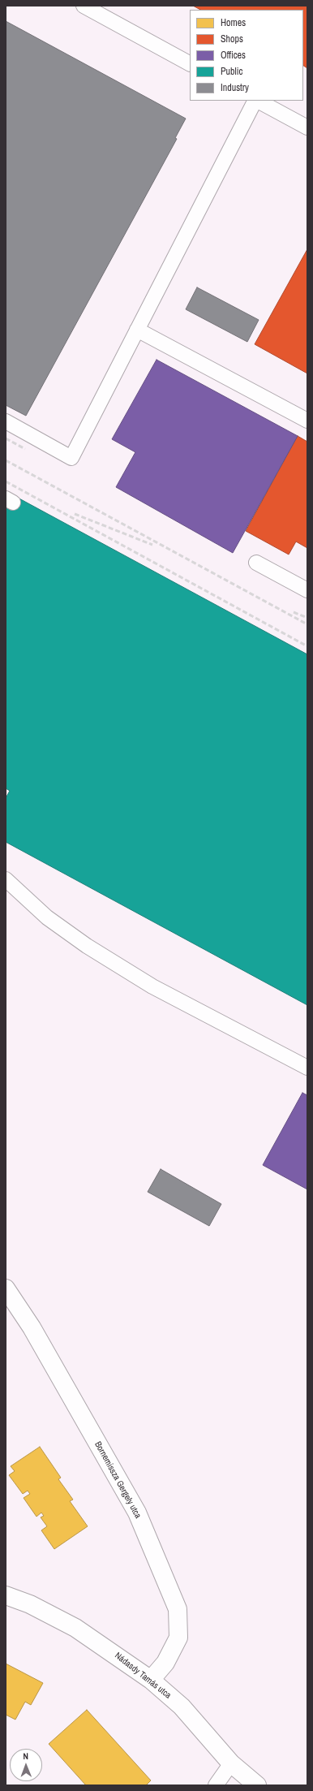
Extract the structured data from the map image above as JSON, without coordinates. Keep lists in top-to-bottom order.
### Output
{
  "streets": {
    "street": ["Bornemissza Gergely utca", "Nádasdy Tamás utca"]
  },
  "crossings": [
    ["Bornemissza Gergely utca", "Nádasdy Tamás utca"]
  ],
  "legend": [
    "Homes",
    "Shops",
    "Offices",
    "Public",
    "Industry"
  ],
  "north": "top"
}
